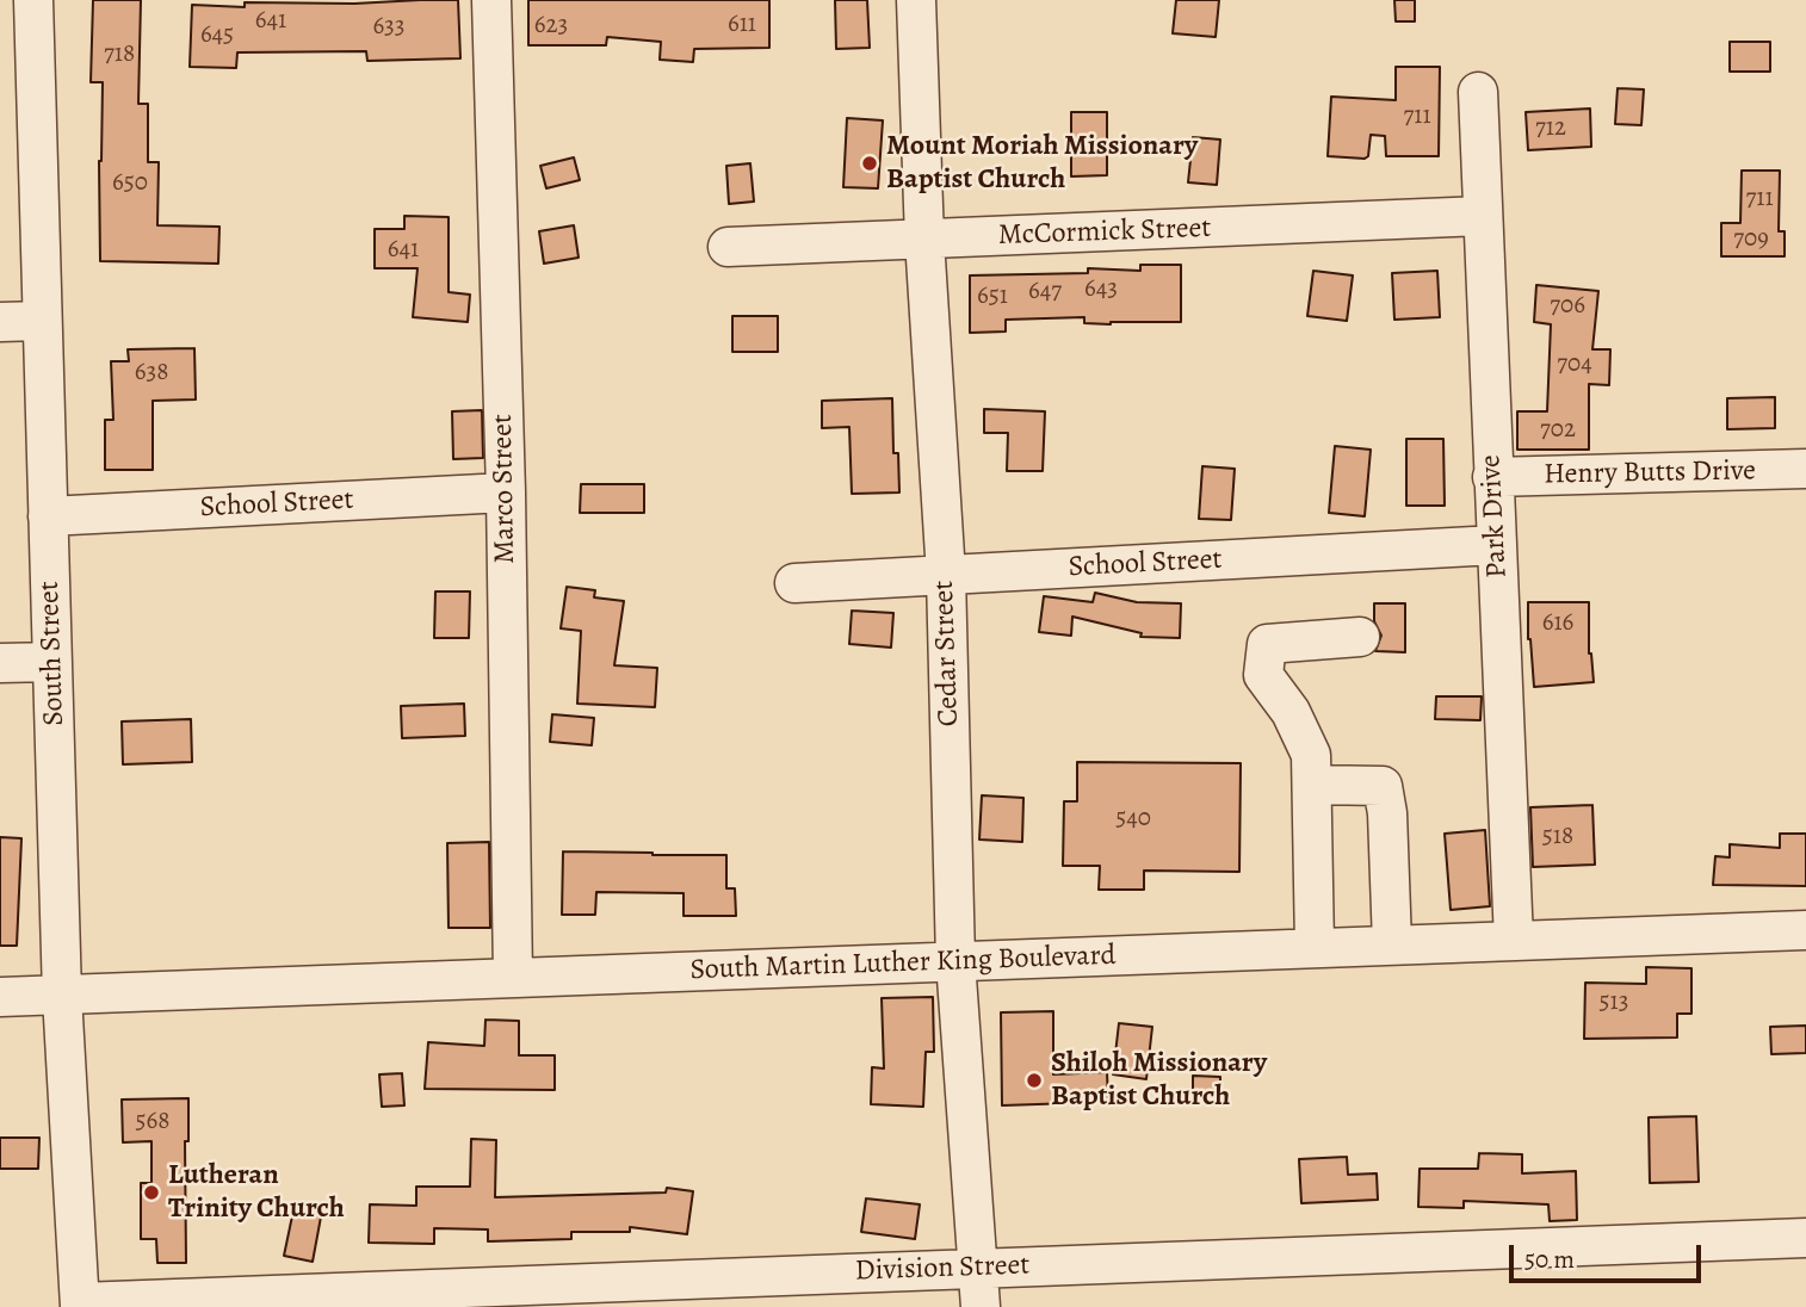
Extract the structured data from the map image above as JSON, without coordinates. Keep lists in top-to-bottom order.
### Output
{
  "streets": {
    "street": [
      "McCormick Street",
      "Henry Butts Drive",
      "Marco Street",
      "School Street",
      "Park Drive",
      "South Street",
      "Cedar Street",
      "South Martin Luther King Boulevard",
      "Division Street"
    ]
  },
  "crossings": [
    ["McCormick Street", "Park Drive"],
    ["McCormick Street", "Cedar Street"],
    ["Henry Butts Drive", "Park Drive"],
    ["Marco Street", "School Street"],
    ["Marco Street", "South Martin Luther King Boulevard"],
    ["School Street", "Park Drive"],
    ["School Street", "South Street"],
    ["School Street", "Cedar Street"],
    ["Park Drive", "South Martin Luther King Boulevard"],
    ["South Street", "South Martin Luther King Boulevard"],
    ["South Street", "Division Street"],
    ["Cedar Street", "South Martin Luther King Boulevard"],
    ["Cedar Street", "Division Street"]
  ],
  "places": ["Mount Moriah Missionary Baptist Church", "Shiloh Missionary Baptist Church", "Lutheran Trinity Church"],
  "house_numbers": [
    "641",
    "611",
    "623",
    "633",
    "645",
    "718",
    "711",
    "712",
    "650",
    "711",
    "709",
    "641",
    "643",
    "647",
    "651",
    "706",
    "704",
    "638",
    "702",
    "616",
    "540",
    "518",
    "513",
    "568"
  ],
  "scale_bar": "50 m"
}
